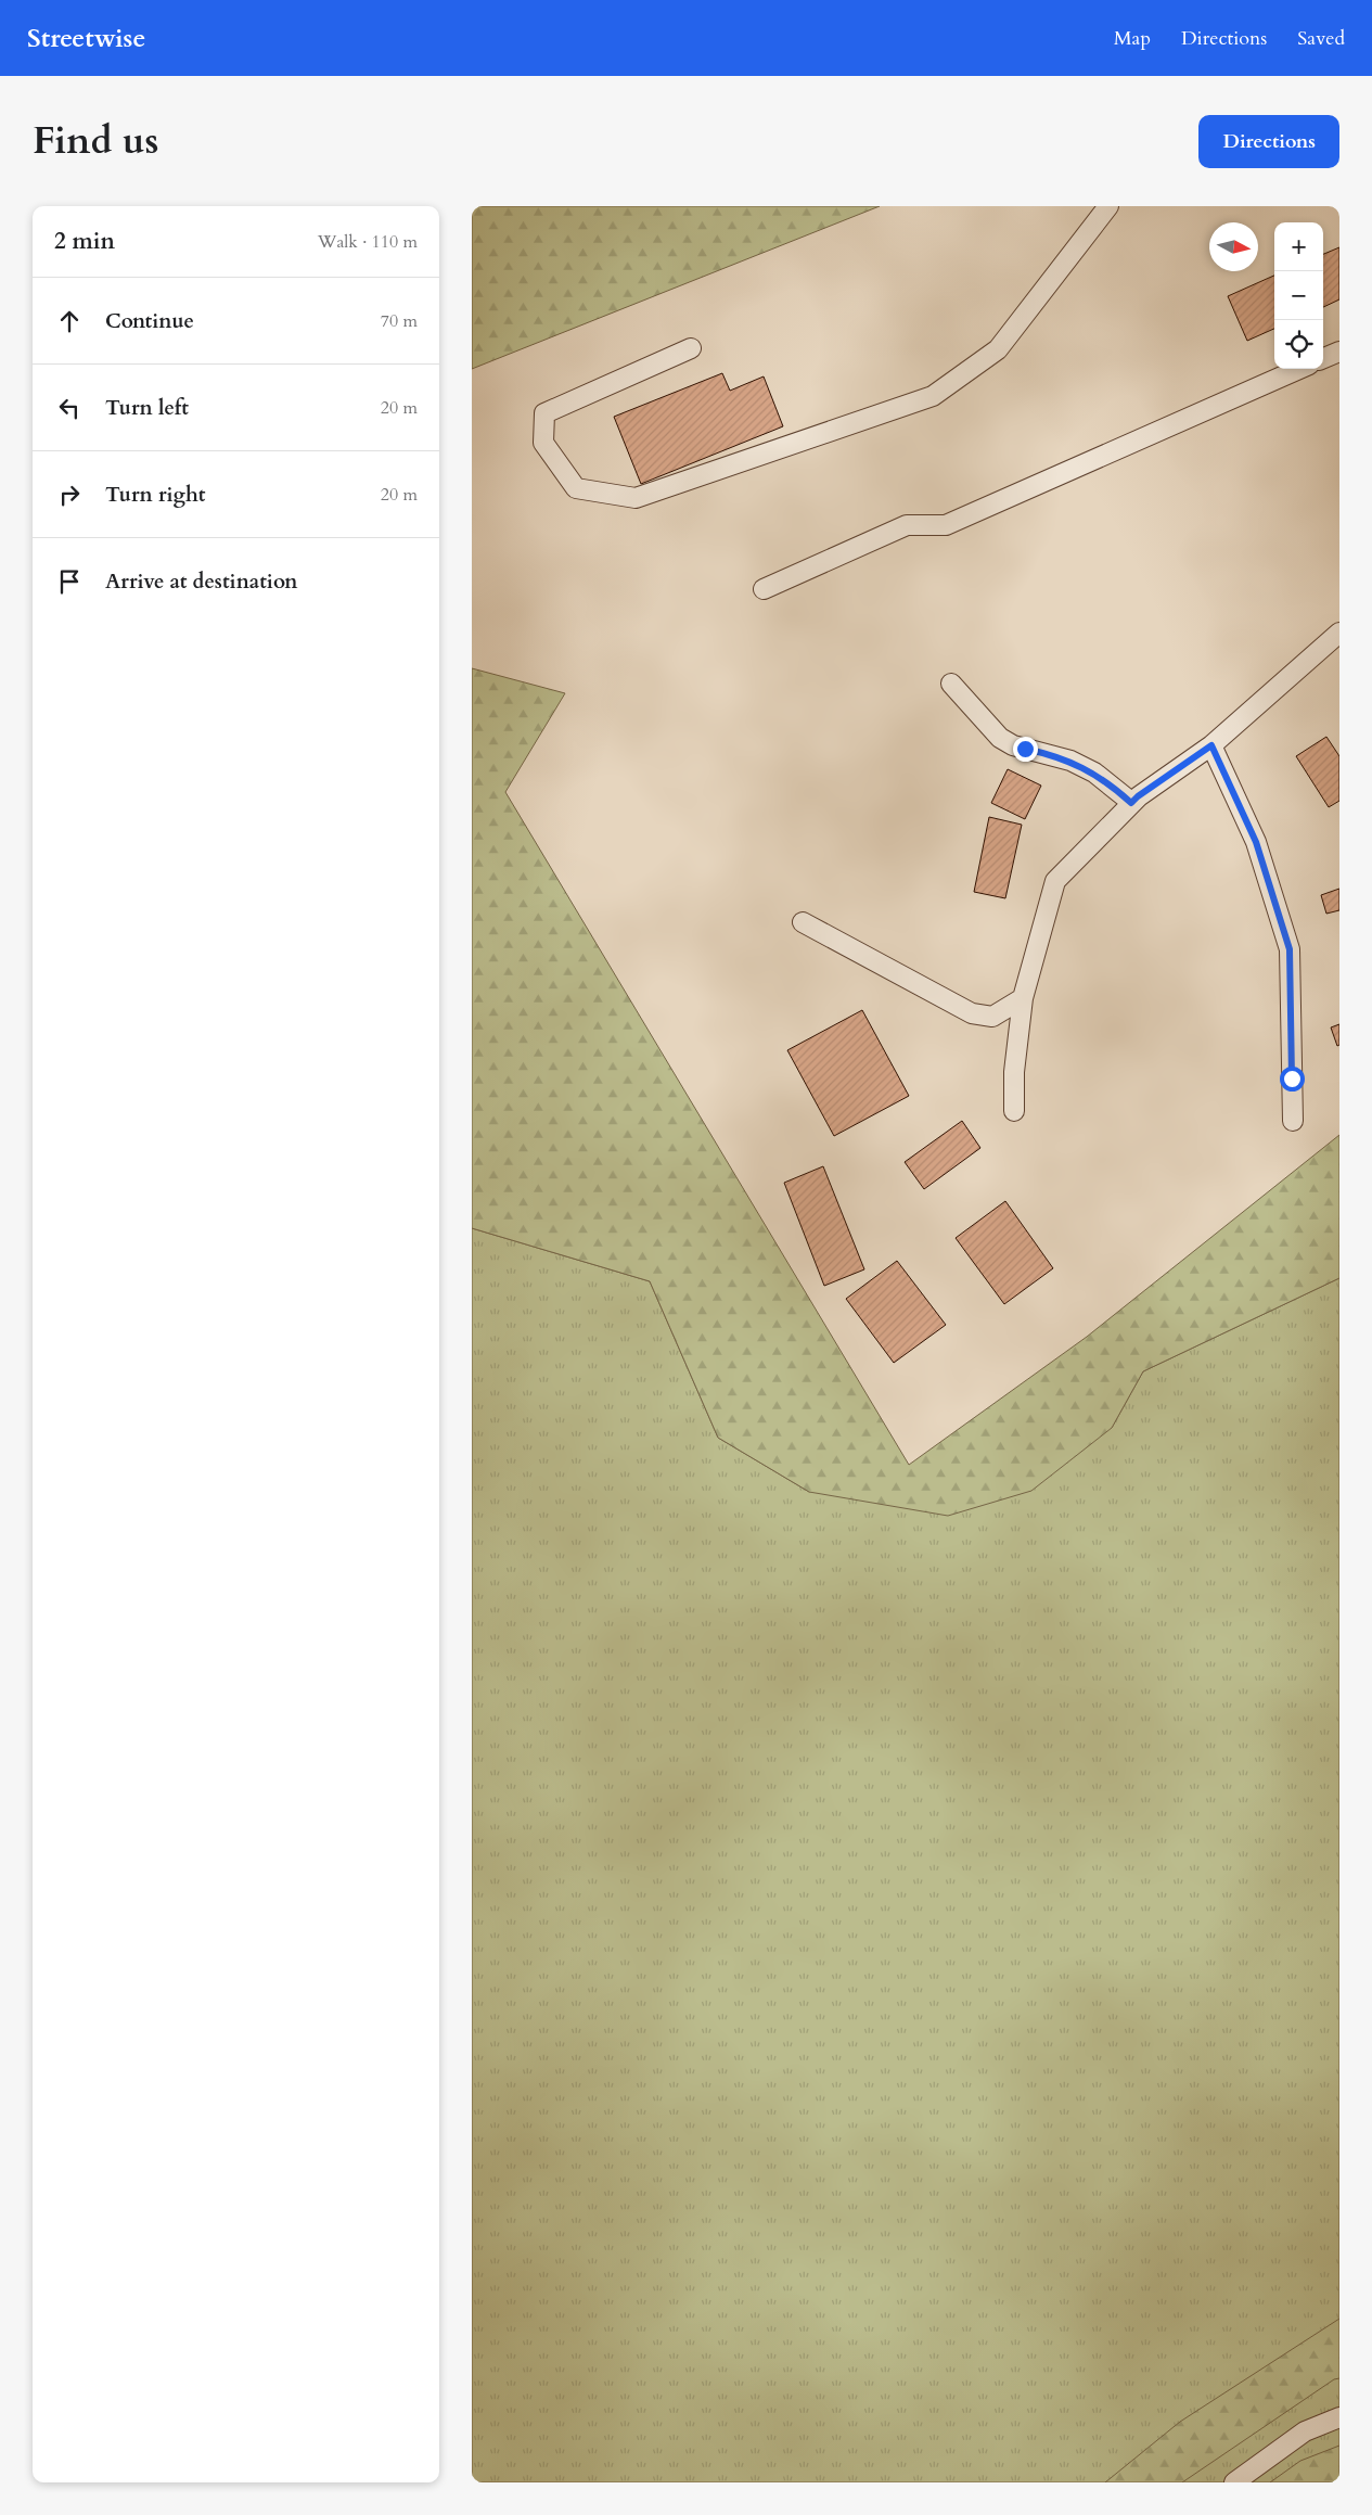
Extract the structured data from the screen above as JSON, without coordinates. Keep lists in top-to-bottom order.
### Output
{
  "north": "right",
  "page": {
    "header": "Streetwise",
    "nav": ["Map", "Directions", "Saved"],
    "title": "Find us",
    "buttons": "Directions",
    "heading": ["2 min", "Walk · 110 m"],
    "map_buttons": ["+", "−"],
    "list": [
      ["Continue", "70 m"],
      ["Turn left", "20 m"],
      ["Turn right", "20 m"],
      "Arrive at destination"
    ]
  }
}
